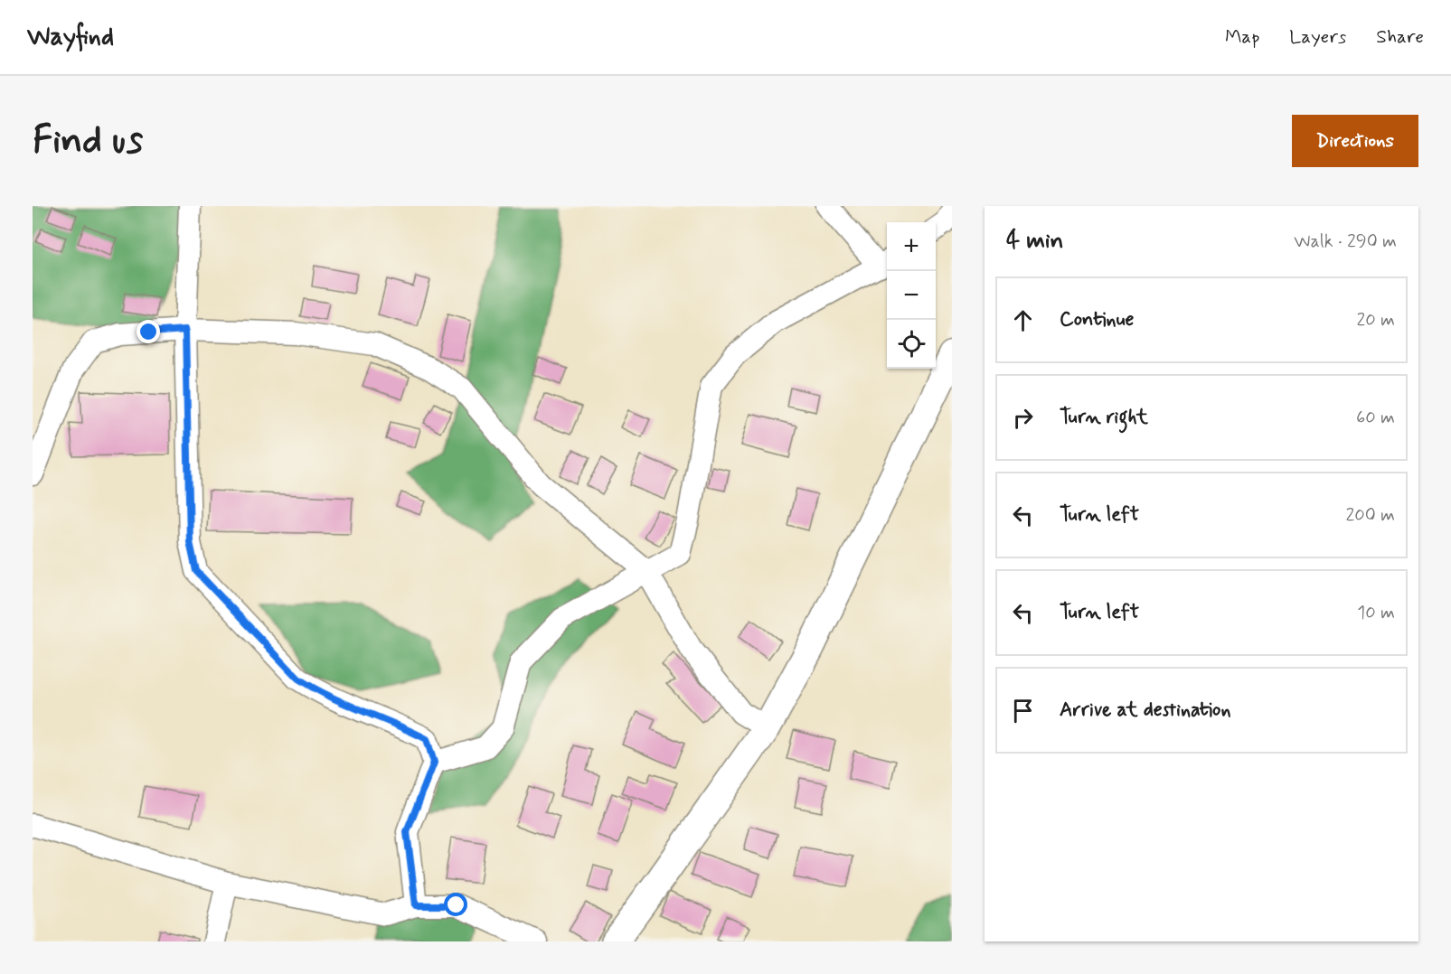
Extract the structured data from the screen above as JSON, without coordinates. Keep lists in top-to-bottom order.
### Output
{
  "page": {
    "header": "Wayfind",
    "nav": ["Map", "Layers", "Share"],
    "buttons": "Directions",
    "title": "Find us",
    "heading": ["4 min", "Walk · 290 m"],
    "map_buttons": ["+", "−"],
    "list": [
      ["Continue", "20 m"],
      ["Turn right", "60 m"],
      ["Turn left", "200 m"],
      ["Turn left", "10 m"],
      "Arrive at destination"
    ]
  }
}
